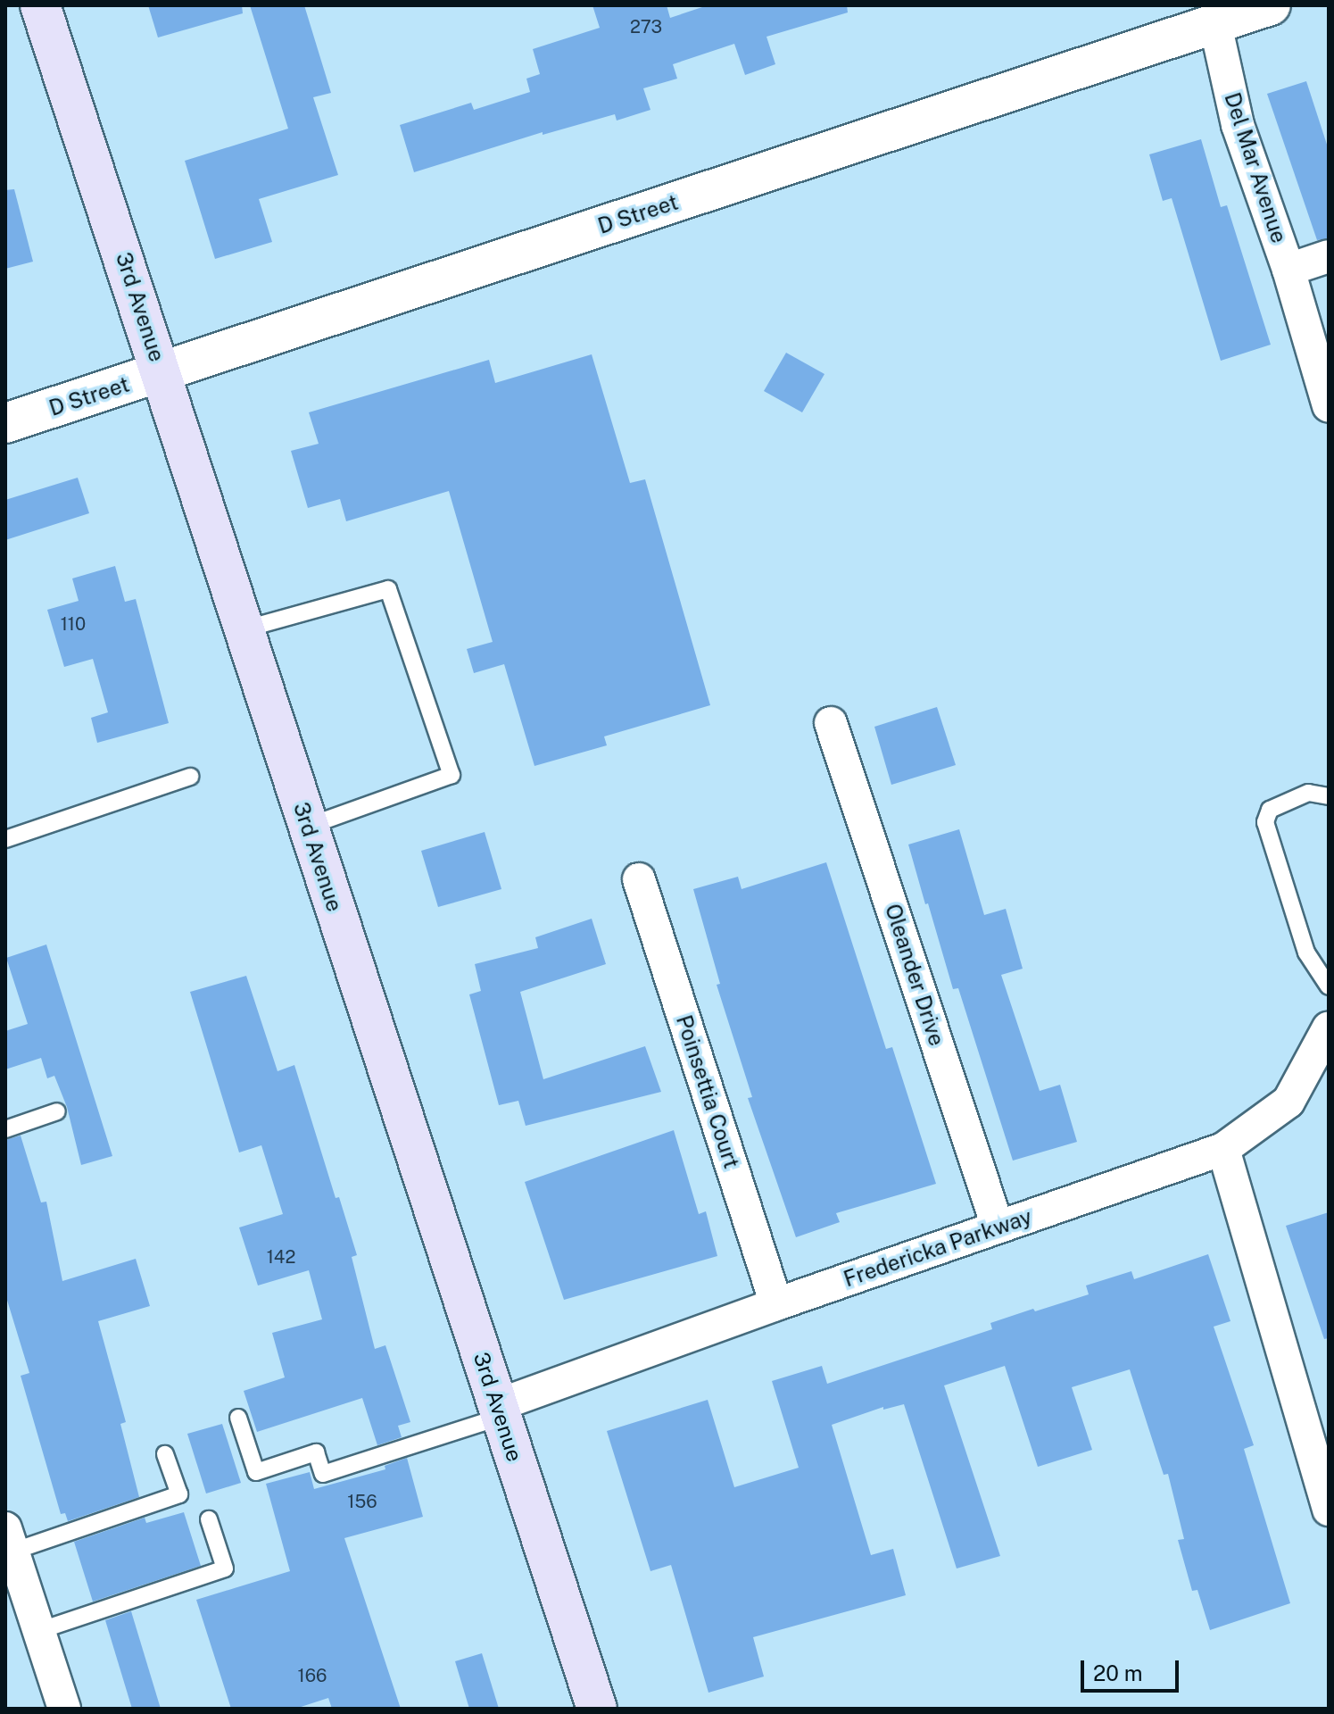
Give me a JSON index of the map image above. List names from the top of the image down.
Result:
{
  "streets": {
    "main road": ["3rd Avenue"],
    "street": [
      "Del Mar Avenue",
      "D Street",
      "Oleander Drive",
      "Poinsettia Court",
      "Fredericka Parkway"
    ]
  },
  "crossings": [
    ["Del Mar Avenue", "D Street"],
    ["D Street", "3rd Avenue"],
    ["3rd Avenue", "Fredericka Parkway"],
    ["Oleander Drive", "Fredericka Parkway"],
    ["Poinsettia Court", "Fredericka Parkway"]
  ],
  "house_numbers": [
    "273",
    "110",
    "142",
    "156",
    "166"
  ],
  "scale_bar": "20 m"
}
